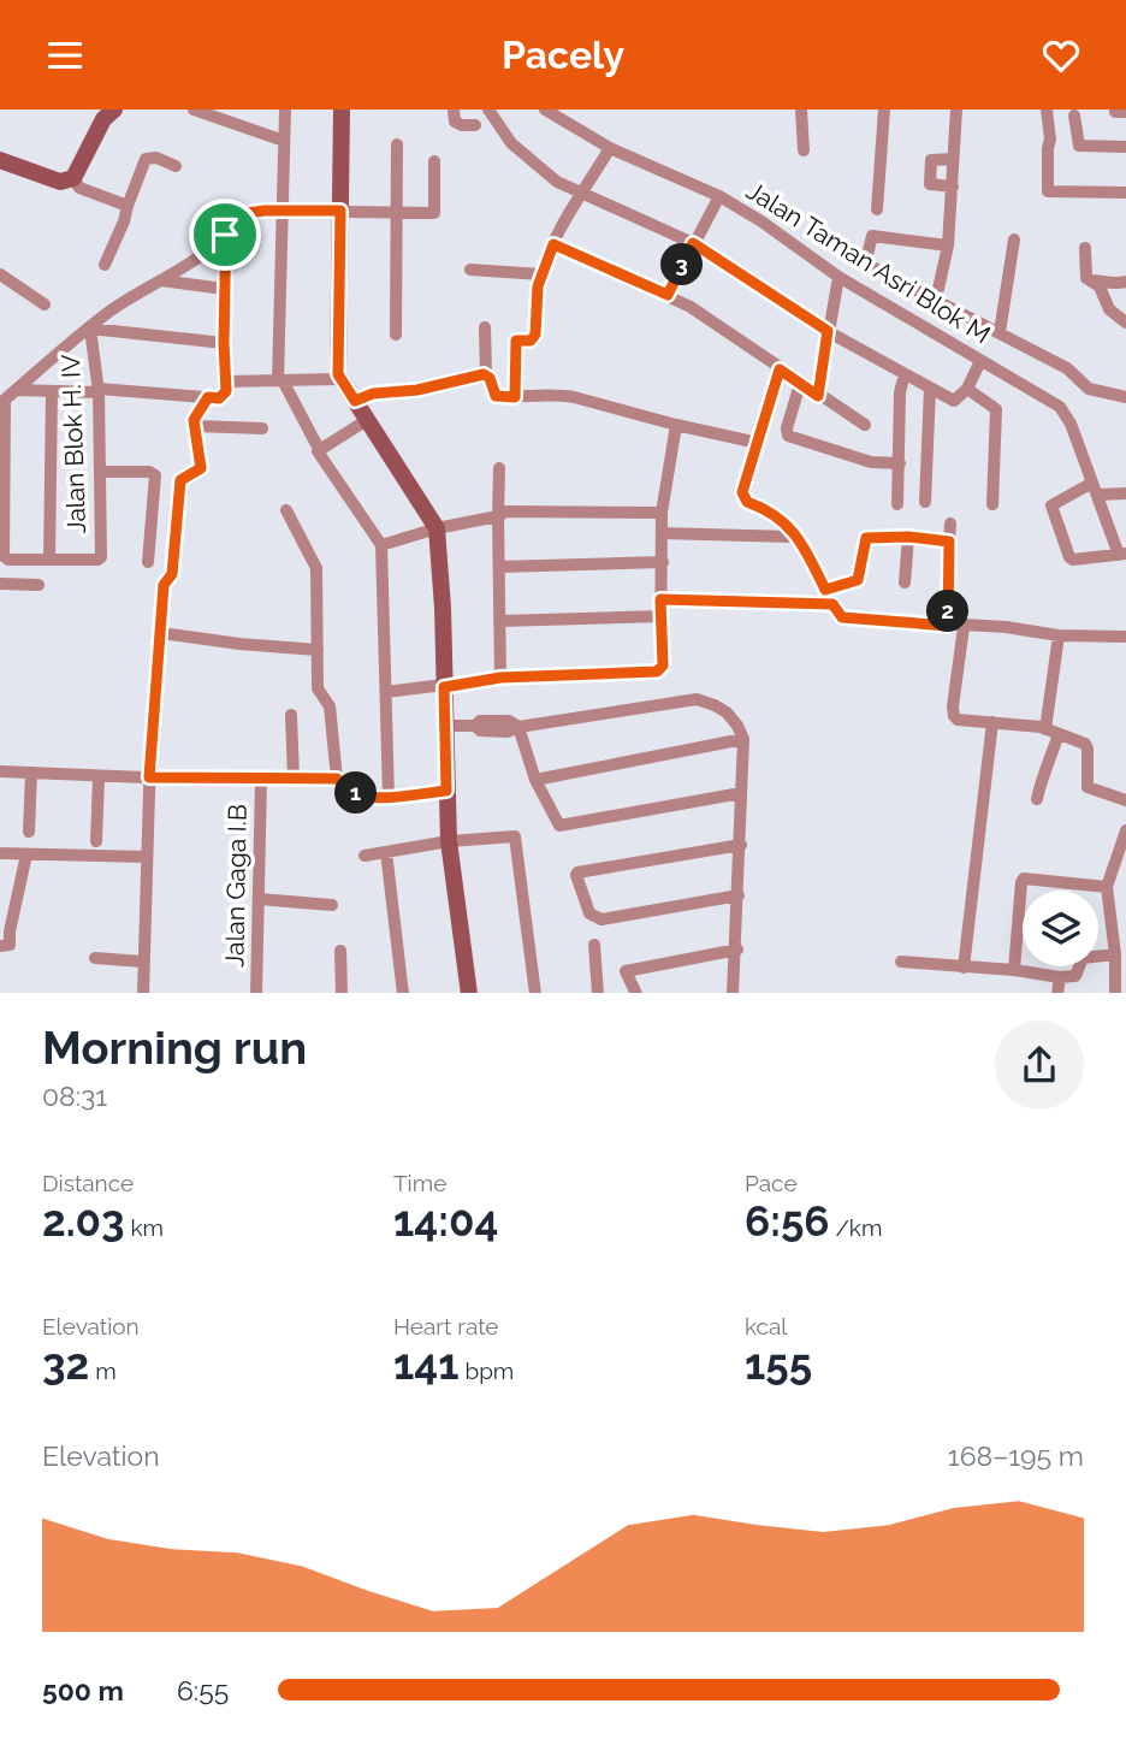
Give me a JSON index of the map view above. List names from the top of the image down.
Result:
{
  "streets": {
    "street": ["Jalan Taman Asri Blok M", "Jalan Blok H. IV", "Jalan Gaga I.B"]
  },
  "page": {
    "header": "Pacely",
    "pins": ["3", "2", "1"],
    "heading": ["Morning run", "08:31"],
    "stats": [
      ["Distance", "2.03 km"],
      ["Time", "14:04"],
      ["Pace", "6:56 /km"],
      ["Elevation", "32 m"],
      ["Heart rate", "141 bpm"],
      ["kcal", "155"]
    ],
    "chart": ["Elevation", "168–195 m"],
    "list": [
      {
        "name": "500 m",
        "note": "6:55"
      }
    ]
  }
}
